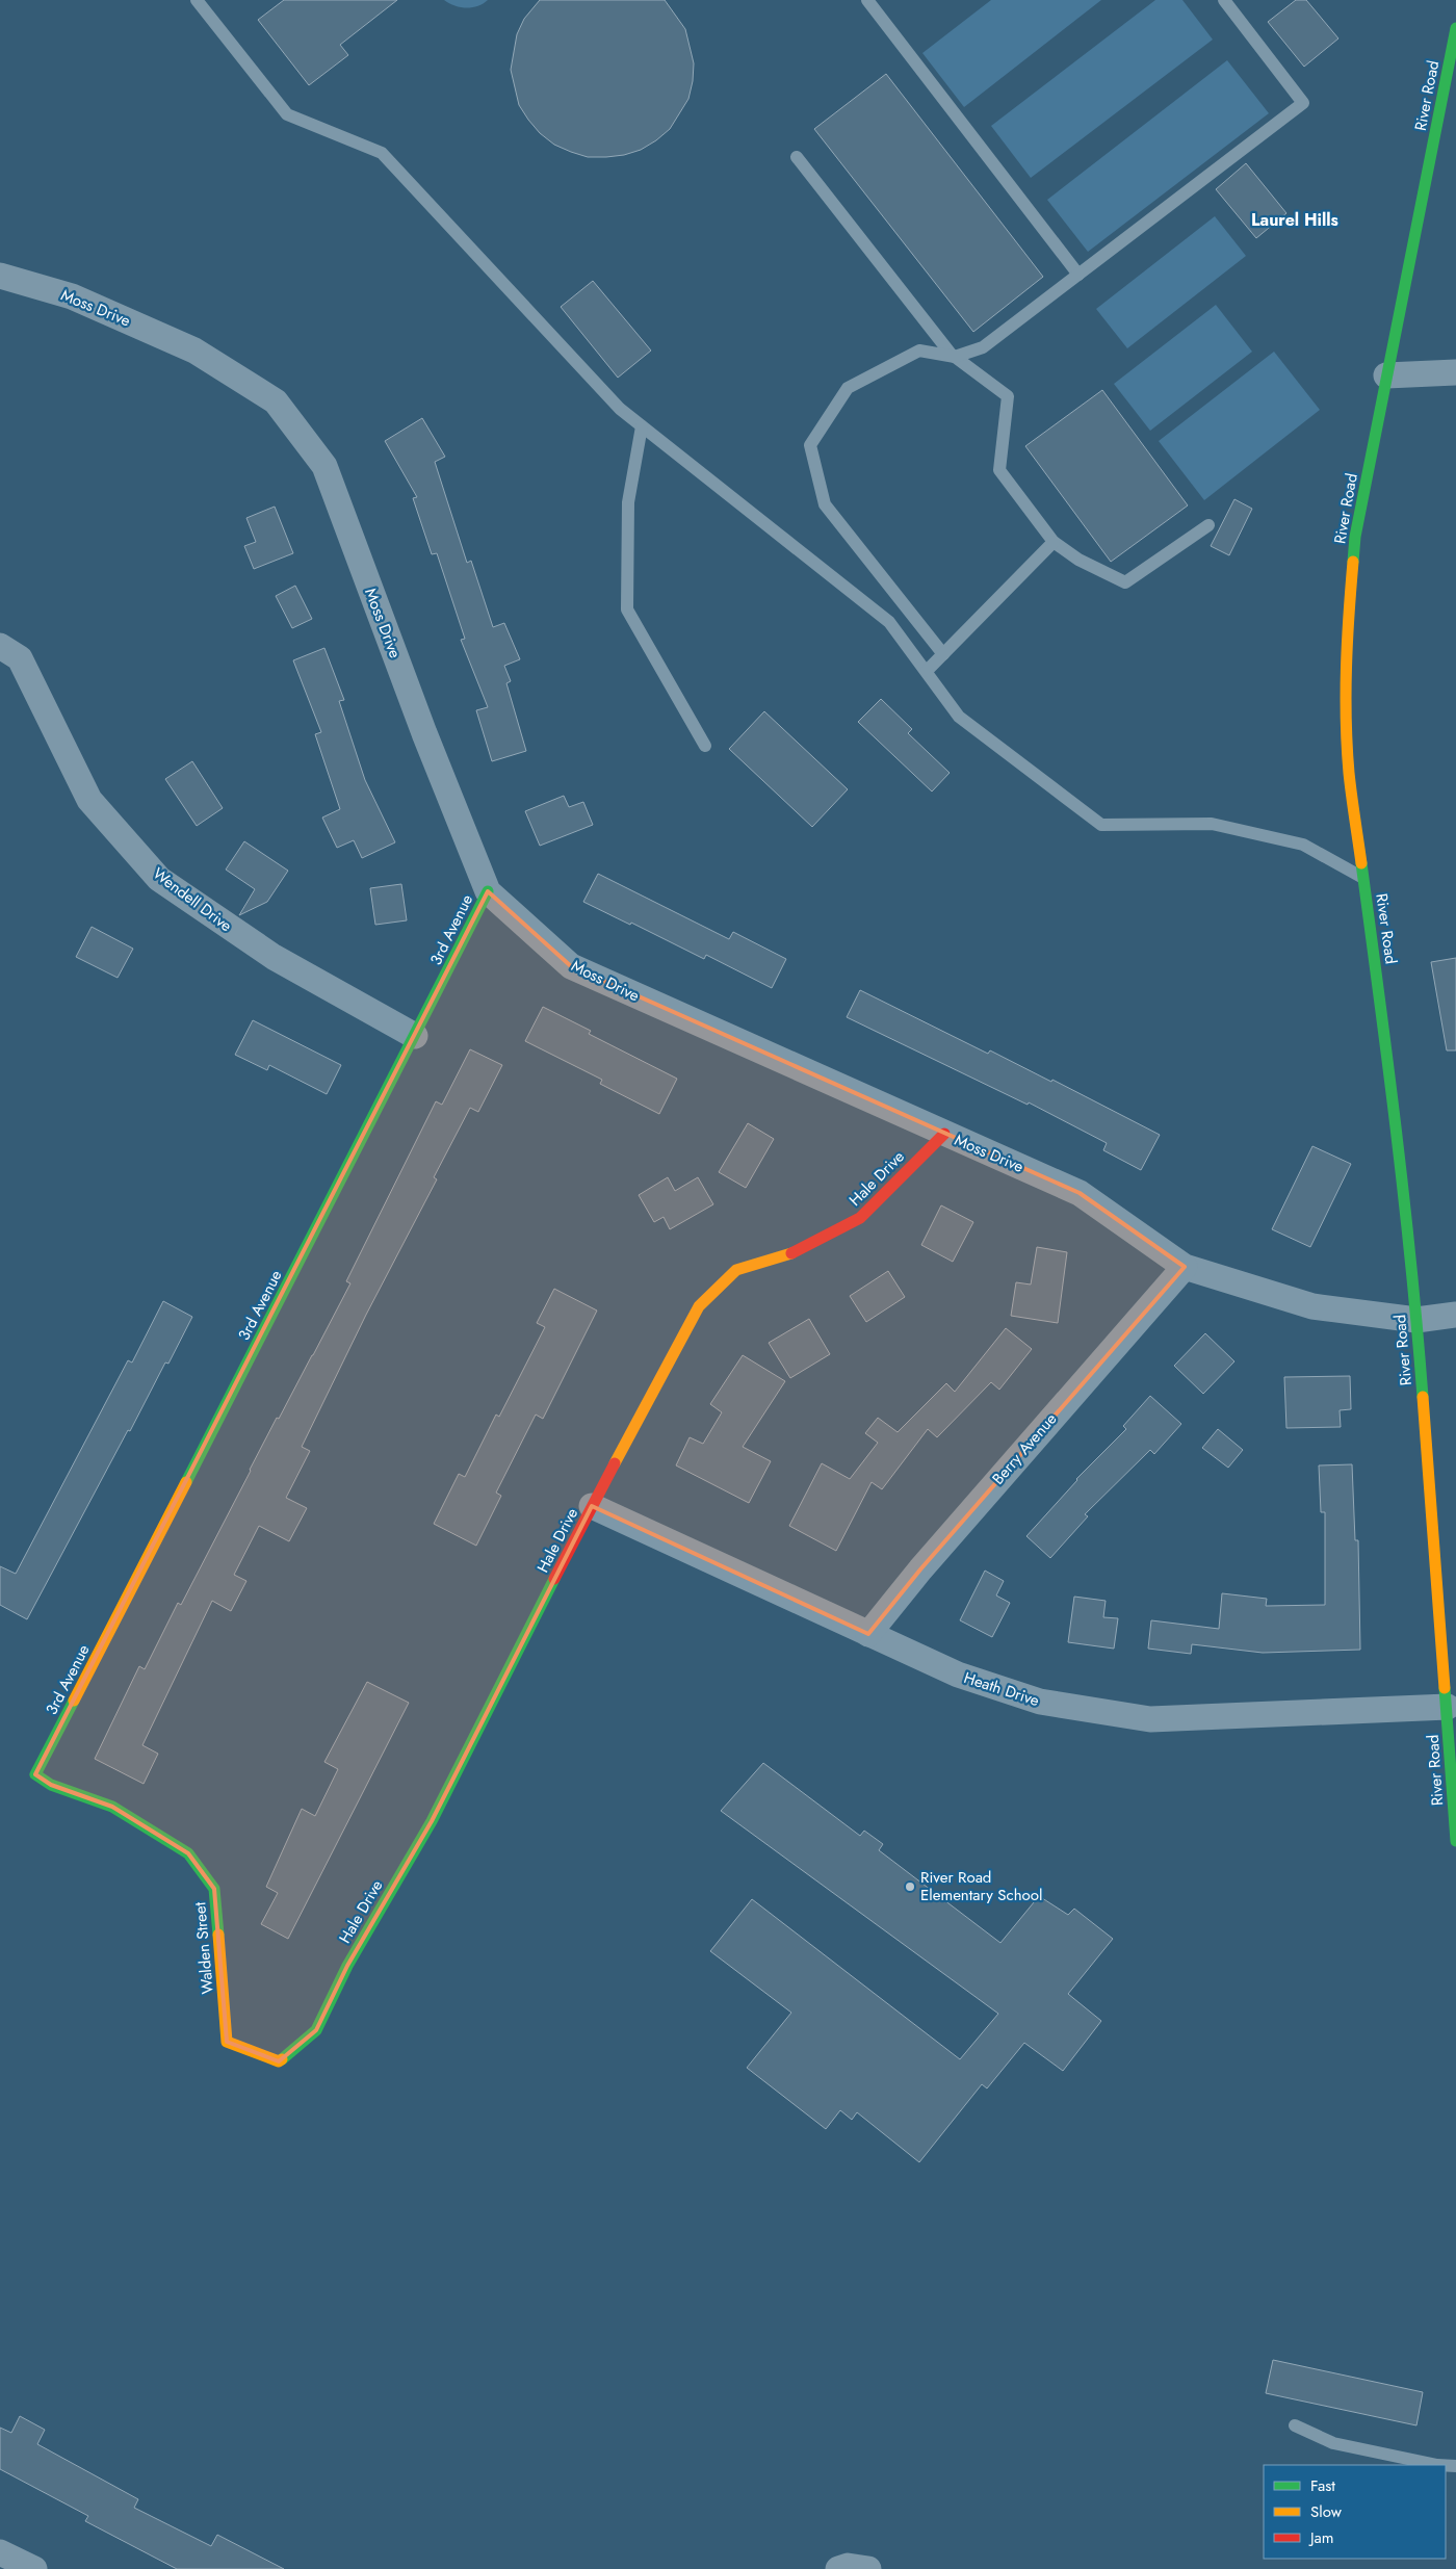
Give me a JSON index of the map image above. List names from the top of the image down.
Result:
{
  "streets": {
    "street": [
      "River Road",
      "Moss Drive",
      "Wendell Drive",
      "3rd Avenue",
      "Hale Drive",
      "Berry Avenue",
      "Heath Drive",
      "Walden Street"
    ]
  },
  "crossings": [
    ["River Road", "Moss Drive"],
    ["River Road", "Heath Drive"],
    ["Moss Drive", "3rd Avenue"],
    ["Moss Drive", "Hale Drive"],
    ["Moss Drive", "Berry Avenue"],
    ["Wendell Drive", "3rd Avenue"],
    ["3rd Avenue", "Walden Street"],
    ["Hale Drive", "Heath Drive"],
    ["Hale Drive", "Walden Street"],
    ["Berry Avenue", "Heath Drive"]
  ],
  "districts": ["Laurel Hills"],
  "places": ["River Road Elementary School"],
  "legend": ["Fast", "Slow", "Jam"]
}
